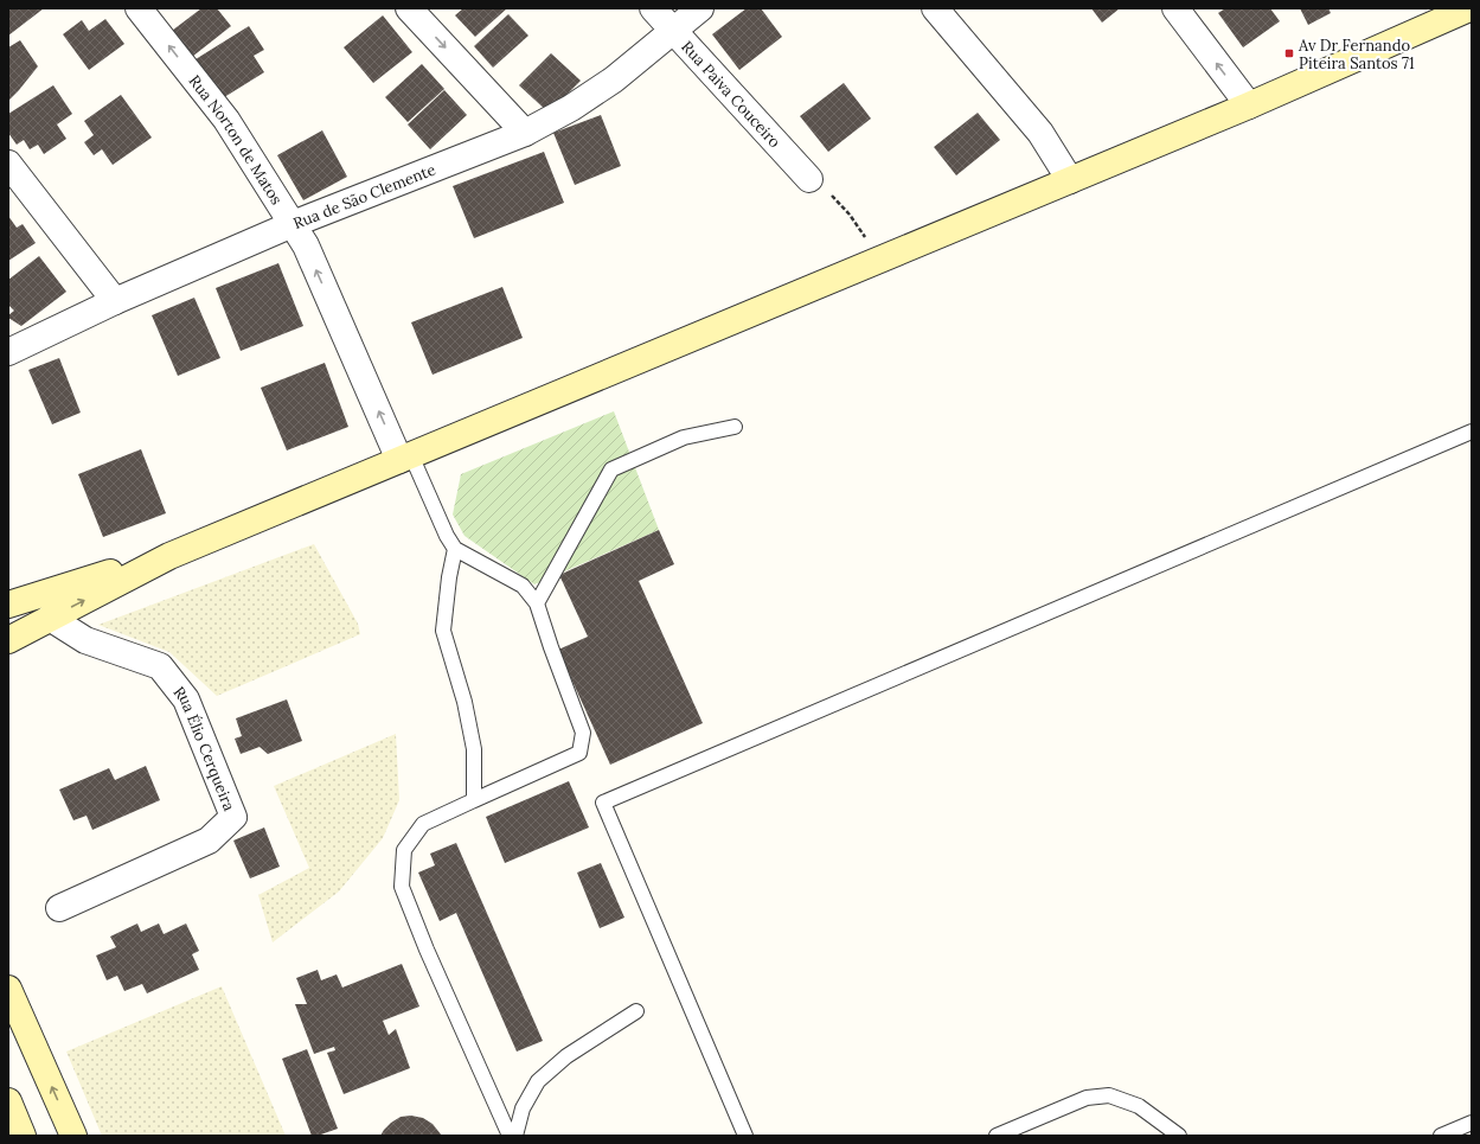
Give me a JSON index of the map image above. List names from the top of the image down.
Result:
{
  "streets": {
    "street": [
      "Rua Paiva Couceiro",
      "Rua Norton de Matos",
      "Rua de São Clemente",
      "Rua Élio Cerqueira"
    ]
  },
  "crossings": [
    ["Rua Paiva Couceiro", "Rua de São Clemente"],
    ["Rua Norton de Matos", "Rua de São Clemente"]
  ],
  "places": {
    "transit": ["Av Dr Fernando Piteira Santos 71"]
  }
}
